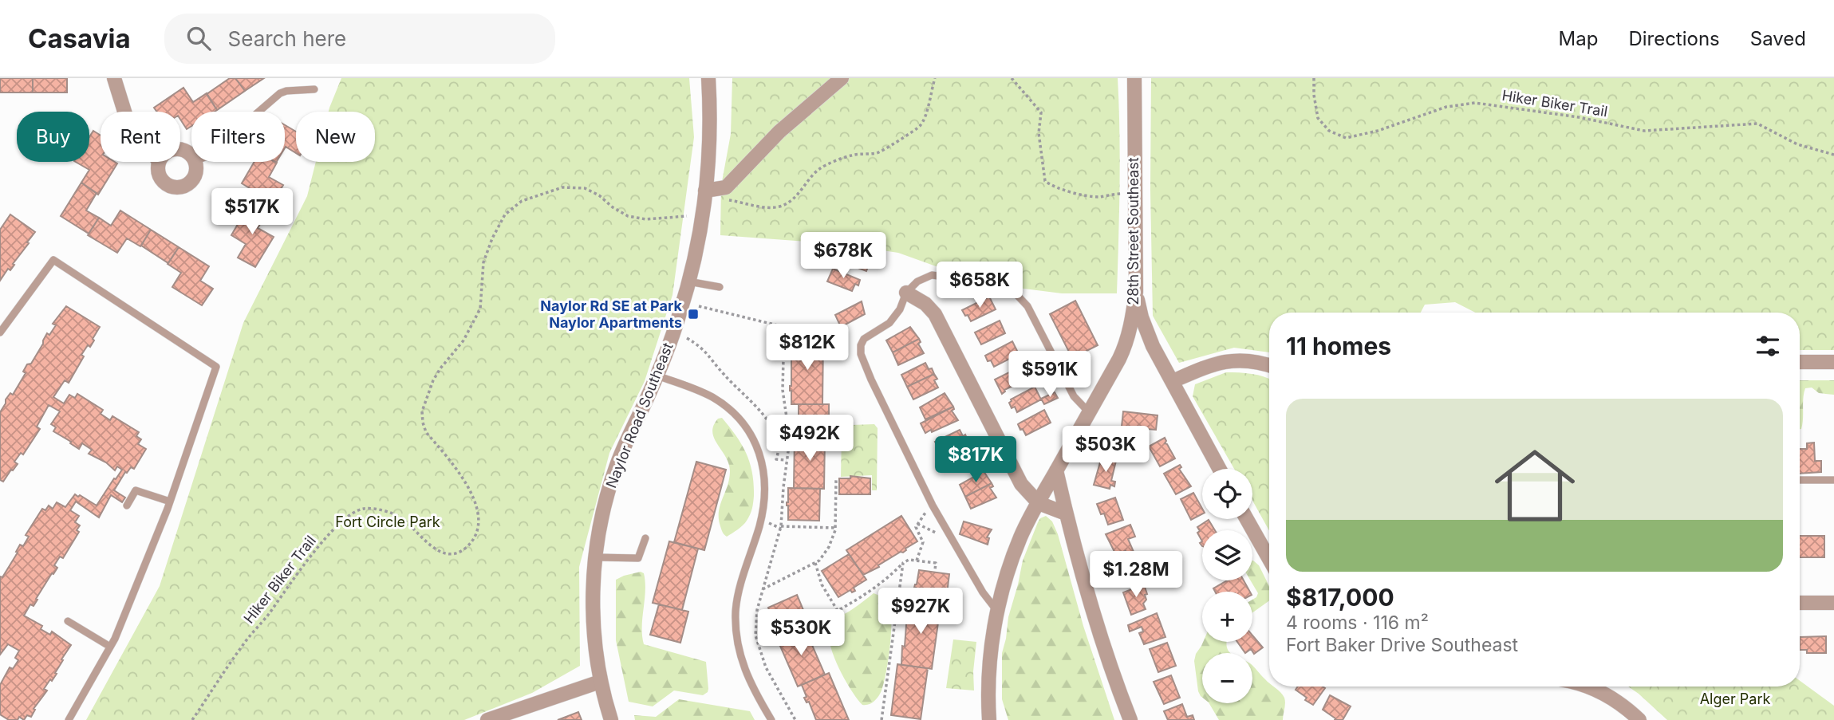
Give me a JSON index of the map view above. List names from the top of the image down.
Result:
{
  "streets": {
    "street": ["28th Street Southeast", "Naylor Road Southeast"],
    "path": ["Hiker Biker Trail"]
  },
  "parks": ["Fort Circle Park", "Alger Park"],
  "places": {
    "transit": ["Naylor Rd SE at Park Naylor Apartments"]
  },
  "page": {
    "header": "Casavia",
    "search": "Search here",
    "nav": ["Map", "Directions", "Saved"],
    "chip": [
      "Buy",
      "Rent",
      "Filters",
      "New"
    ],
    "price": [
      "$517K",
      "$678K",
      "$658K",
      "$812K",
      "$591K",
      "$492K",
      "$503K",
      "$817K",
      "$1.28M",
      "$927K",
      "$530K"
    ],
    "heading": "11 homes",
    "list": [
      {
        "name": "$817,000",
        "note": "4 rooms · 116 m² · Fort Baker Drive Southeast"
      }
    ],
    "map_buttons": ["+", "−"]
  }
}
